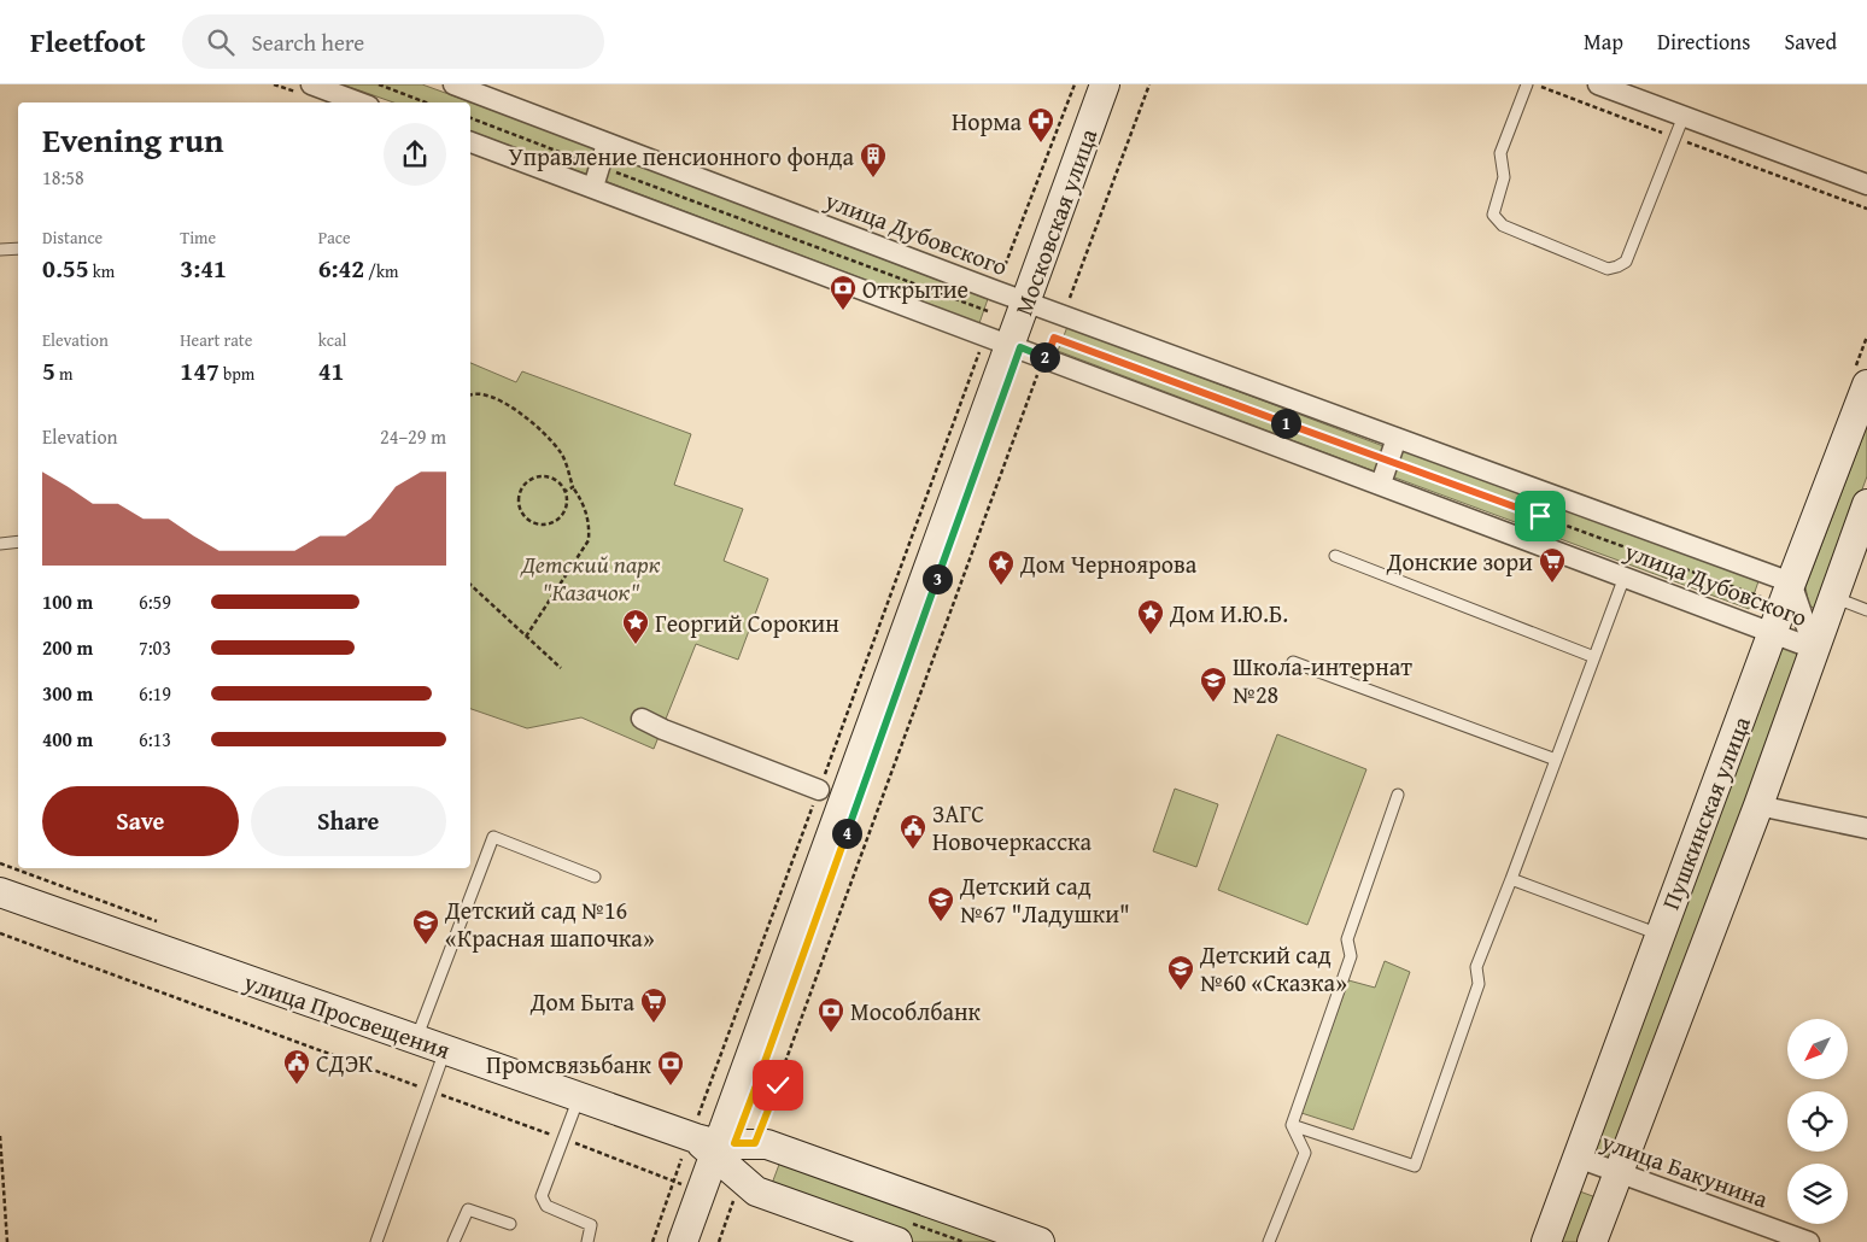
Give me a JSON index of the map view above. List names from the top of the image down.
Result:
{
  "streets": {
    "main road": ["Московская улица", "Пушкинская улица", "улица Просвещения"],
    "street": ["улица Дубовского", "улица Бакунина"]
  },
  "crossings": [
    ["Московская улица", "улица Дубовского"],
    ["Московская улица", "улица Просвещения"],
    ["улица Дубовского", "Пушкинская улица"],
    ["Пушкинская улица", "улица Бакунина"]
  ],
  "parks": ["Детский парк \"Казачок\""],
  "places": {
    "pharmacy": ["Норма"],
    "building": ["Управление пенсионного фонда"],
    "bank": ["Открытие", "Мособлбанк", "Промсвязьбанк"],
    "supermarket": ["Донские зори", "Дом Быта"],
    "place": ["Дом Черноярова", "Дом И.Ю.Б.", "Георгий Сорокин"],
    "school or university": [
      "Школа-интернат №28",
      "Детский сад №67 \"Ладушки\"",
      "Детский сад №16 «Красная шапочка»",
      "Детский сад №60 «Сказка»"
    ],
    "public building": ["ЗАГС Новочеркасска", "СДЭК"]
  },
  "north": "bottom left",
  "page": {
    "header": "Fleetfoot",
    "search": "Search here",
    "nav": ["Map", "Directions", "Saved"],
    "heading": ["Evening run", "18:58"],
    "stats": [
      ["Distance", "0.55 km"],
      ["Time", "3:41"],
      ["Pace", "6:42 /km"],
      ["Elevation", "5 m"],
      ["Heart rate", "147 bpm"],
      ["kcal", "41"]
    ],
    "pins": [
      "2",
      "1",
      "3",
      "4"
    ],
    "chart": ["Elevation", "24–29 m"],
    "list": [
      {
        "name": "100 m",
        "note": "6:59"
      },
      {
        "name": "200 m",
        "note": "7:03"
      },
      {
        "name": "300 m",
        "note": "6:19"
      },
      {
        "name": "400 m",
        "note": "6:13"
      }
    ],
    "buttons": ["Save", "Share"]
  }
}
